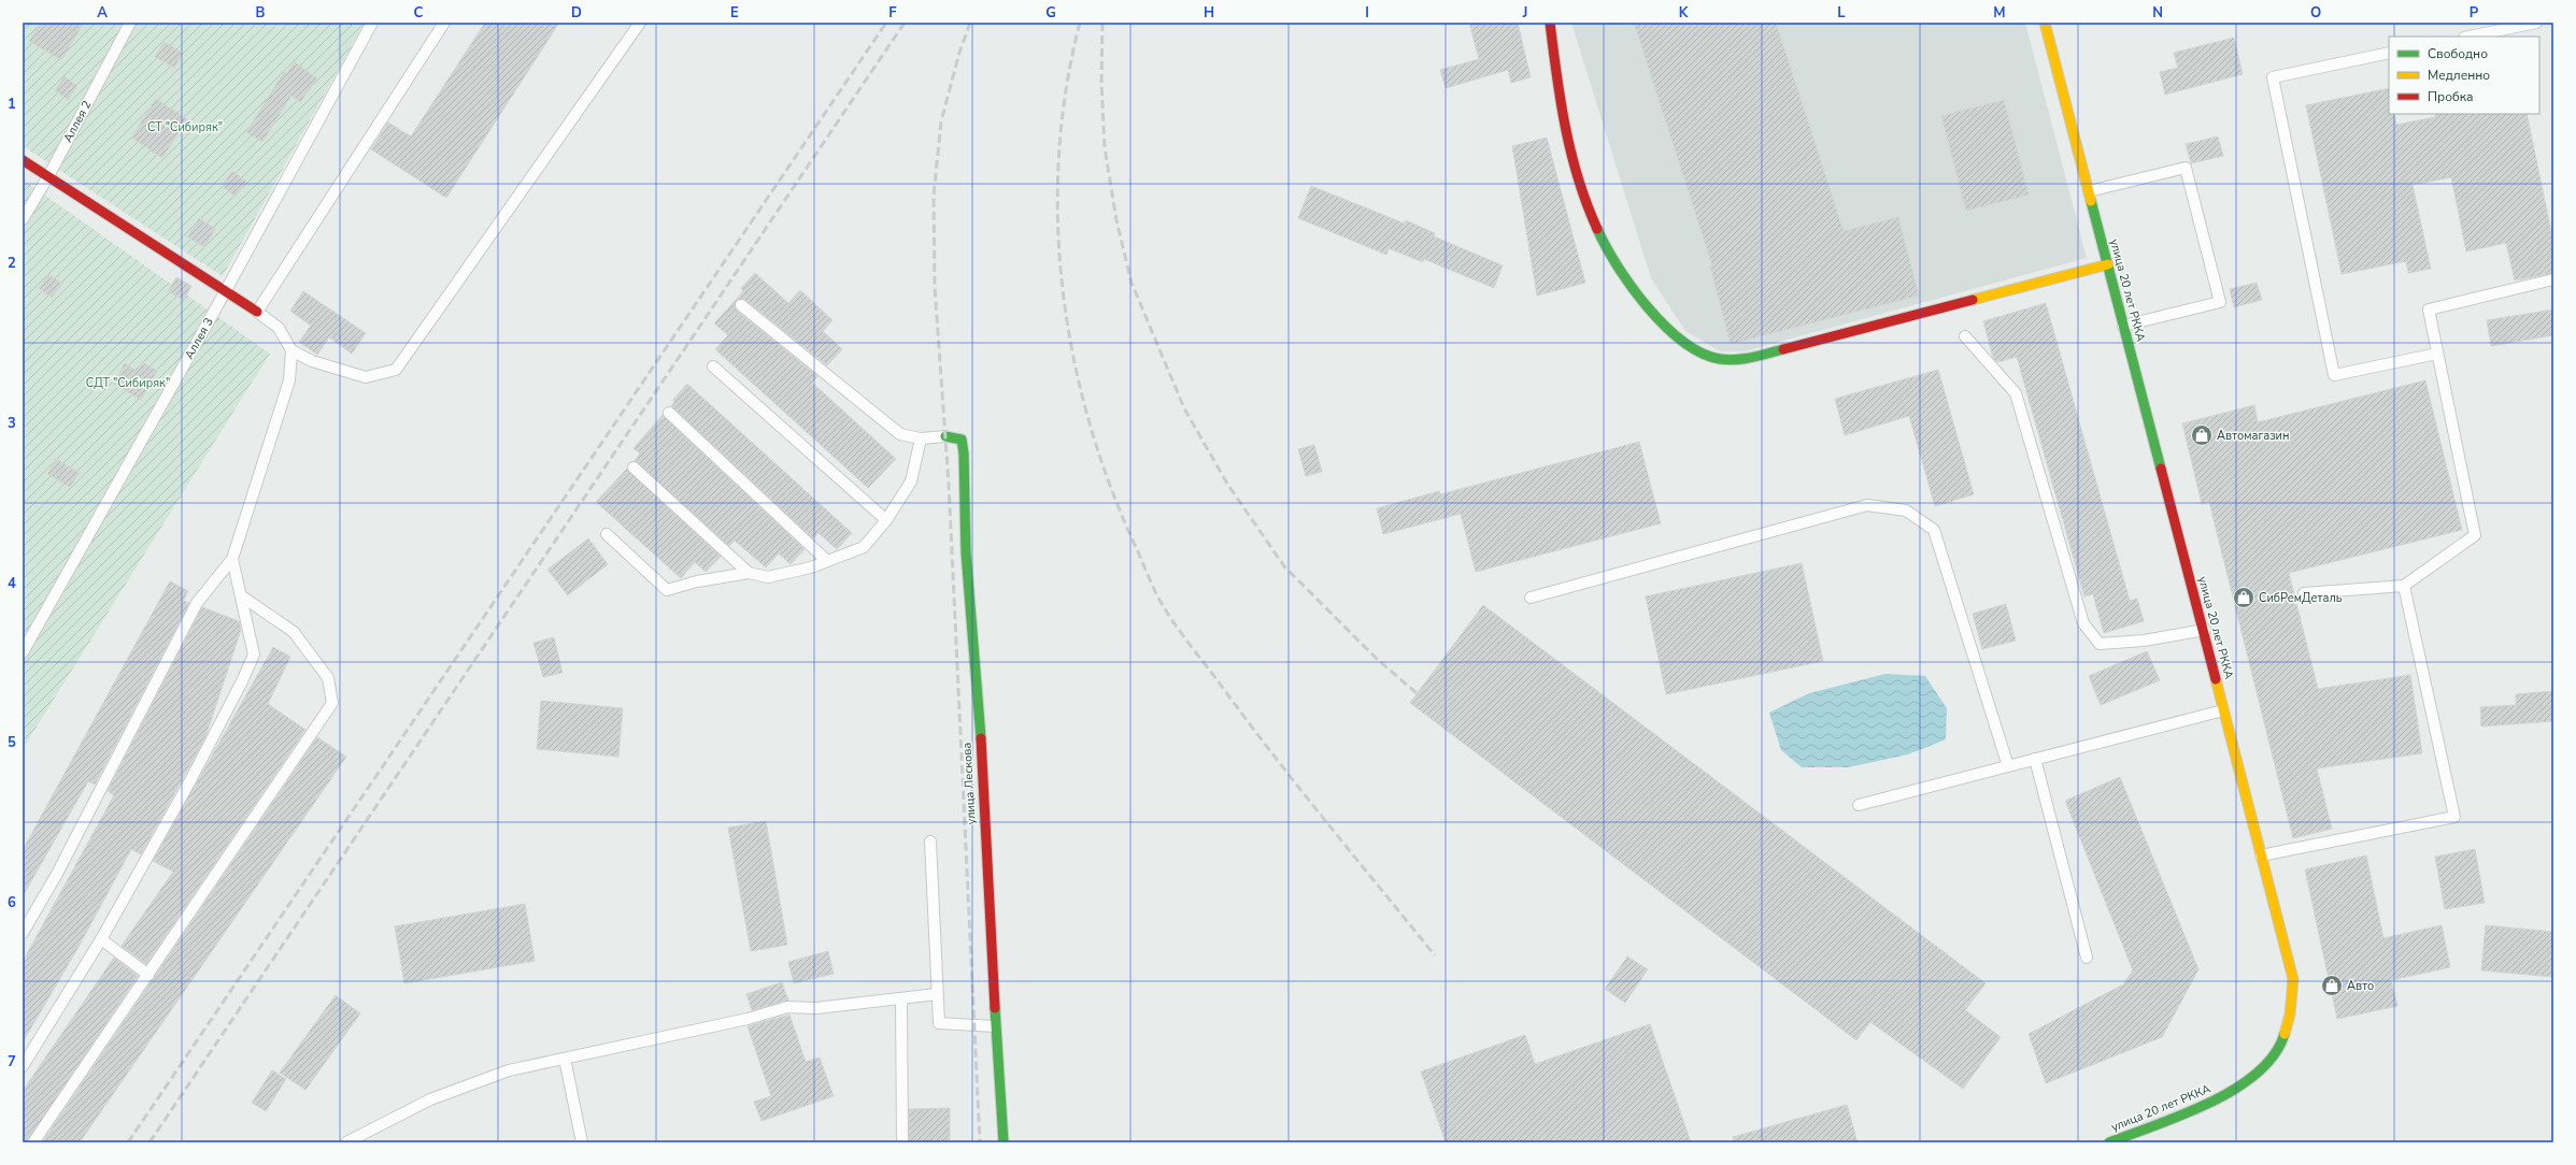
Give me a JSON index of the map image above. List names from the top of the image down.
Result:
{
  "streets": {
    "street": ["улица 20 лет РККА", "улица Лескова"],
    "lane": ["Аллея 2", "Аллея 3"]
  },
  "parks": ["СТ \"Сибиряк\"", "СДТ \"Сибиряк\""],
  "places": {
    "shop": ["Автомагазин", "СибРемДеталь", "Авто"]
  },
  "legend": ["Свободно", "Медленно", "Пробка"],
  "grid": {
    "columns": [
      "A",
      "B",
      "C",
      "D",
      "E",
      "F",
      "G",
      "H",
      "I",
      "J",
      "K",
      "L",
      "M",
      "N",
      "O",
      "P"
    ],
    "rows": [
      "1",
      "2",
      "3",
      "4",
      "5",
      "6",
      "7"
    ]
  }
}
